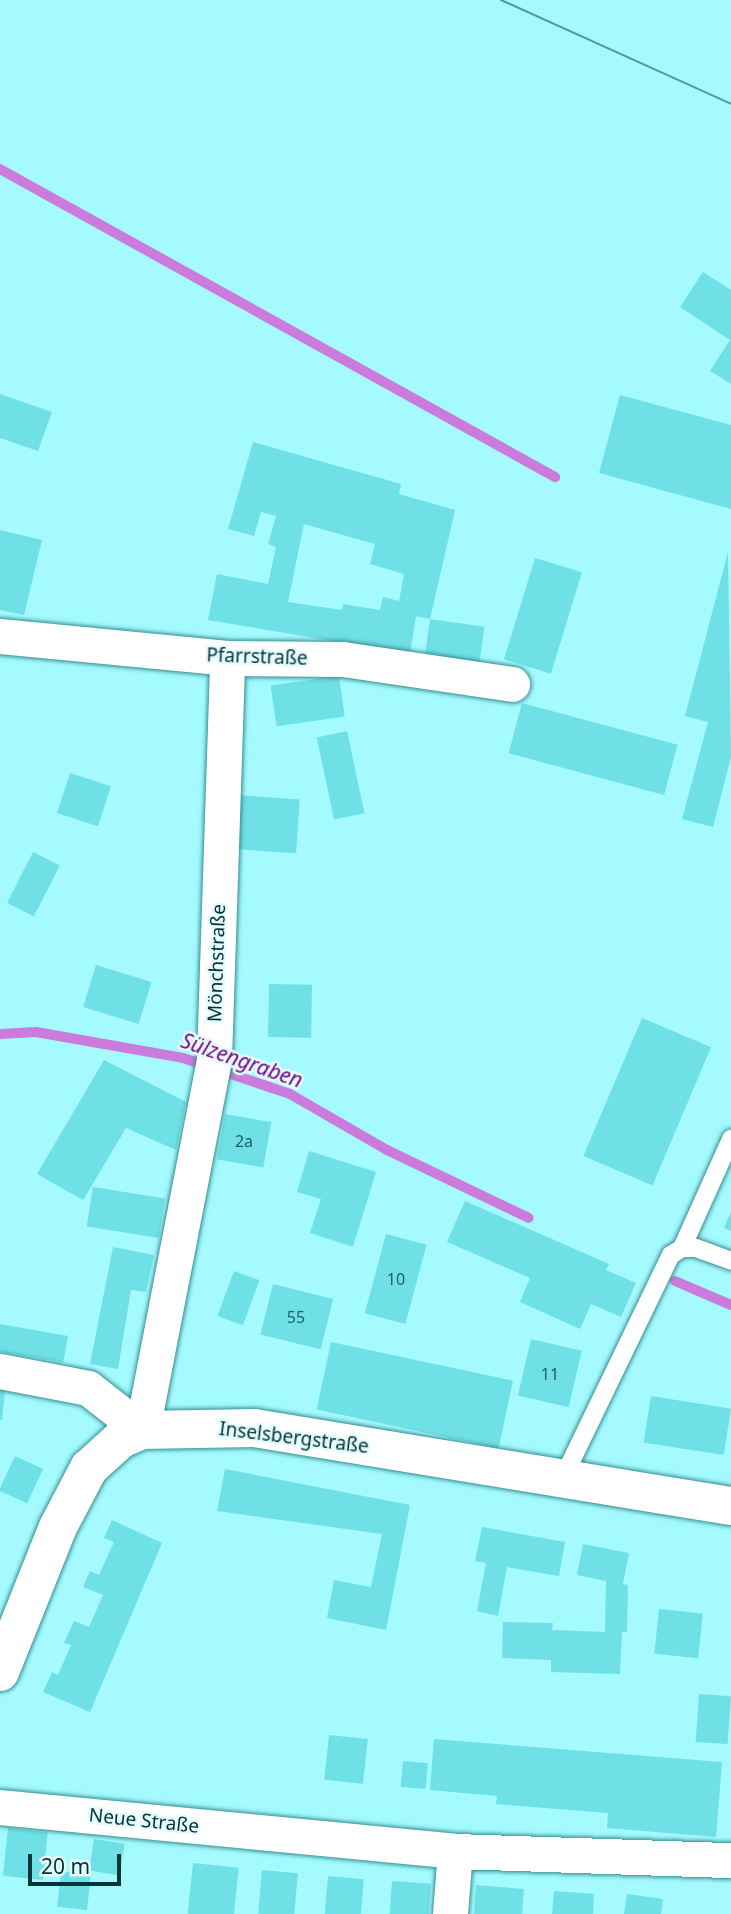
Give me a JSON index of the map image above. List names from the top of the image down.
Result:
{
  "streets": {
    "street": [
      "Pfarrstraße",
      "Mönchstraße",
      "Inselsbergstraße",
      "Neue Straße"
    ]
  },
  "crossings": [
    ["Pfarrstraße", "Mönchstraße"],
    ["Mönchstraße", "Inselsbergstraße"]
  ],
  "water": ["Sülzengraben"],
  "house_numbers": [
    "2a",
    "10",
    "55",
    "11"
  ],
  "scale_bar": "20 m"
}
